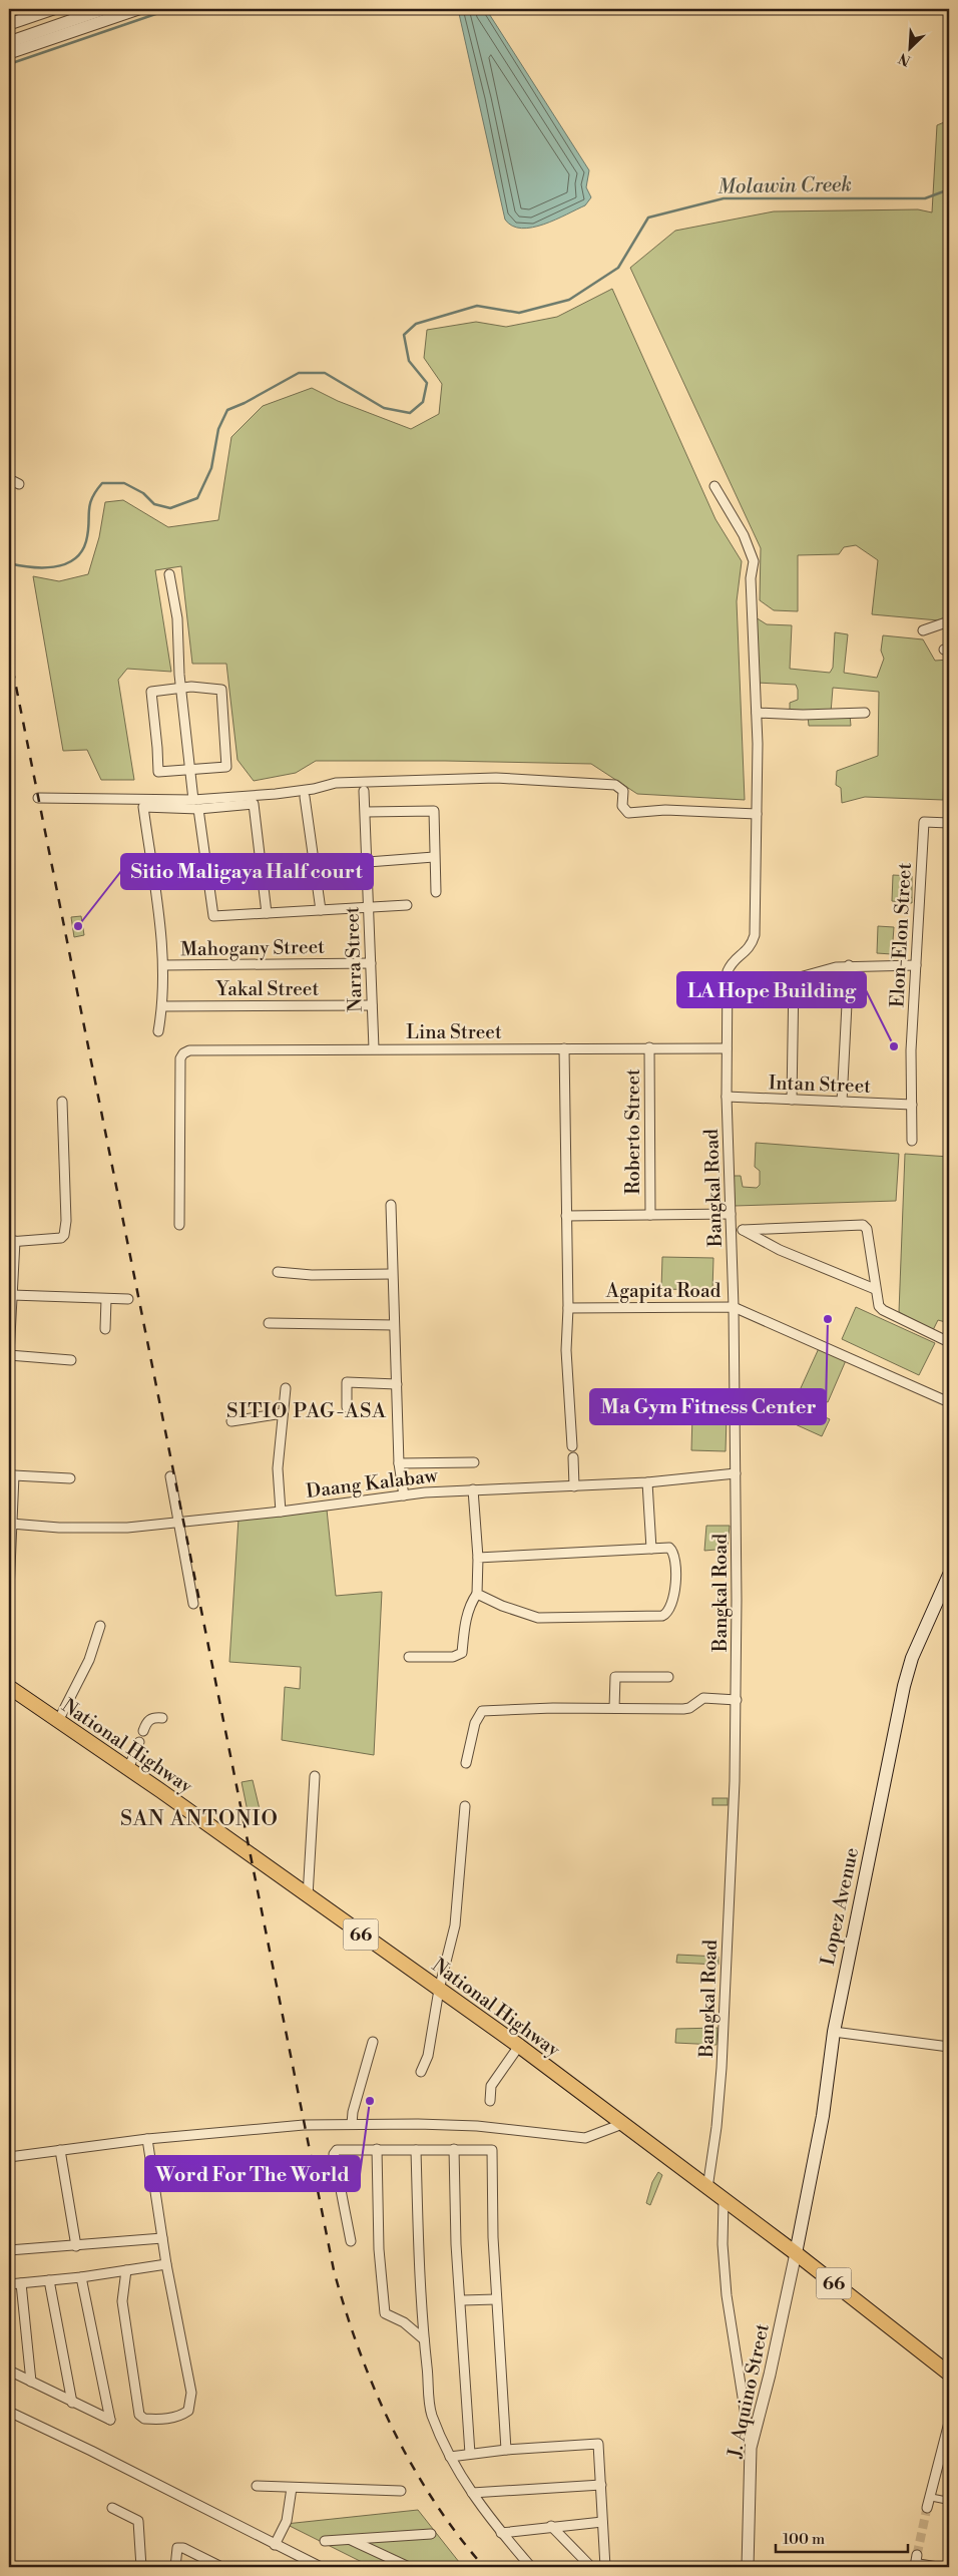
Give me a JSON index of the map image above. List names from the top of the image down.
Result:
{
  "streets": {
    "main road": ["National Highway", "Lopez Avenue", "66"],
    "street": [
      "Elon-Elon Street",
      "Mahogany Street",
      "Narra Street",
      "Yakal Street",
      "Lina Street",
      "Intan Street",
      "Roberto Street",
      "Bangkal Road",
      "Agapita Road",
      "Daang Kalabaw",
      "J. Aquino Street"
    ]
  },
  "crossings": [
    ["Elon-Elon Street", "Intan Street"],
    ["Mahogany Street", "Narra Street"],
    ["Narra Street", "Yakal Street"],
    ["Narra Street", "Lina Street"],
    ["Lina Street", "Roberto Street"],
    ["Lina Street", "Bangkal Road"],
    ["Intan Street", "Bangkal Road"],
    ["Bangkal Road", "Agapita Road"],
    ["Bangkal Road", "Daang Kalabaw"],
    ["Bangkal Road", "National Highway"],
    ["National Highway", "Lopez Avenue"],
    ["National Highway", "J. Aquino Street"],
    ["Lopez Avenue", "J. Aquino Street"]
  ],
  "districts": ["SITIO PAG-ASA", "SAN ANTONIO"],
  "water": ["Molawin Creek"],
  "places": [
    "Sitio Maligaya Half court",
    "LA Hope Building",
    "Ma Gym Fitness Center",
    "Word For The World"
  ],
  "scale_bar": "100 m",
  "north": "bottom left"
}
